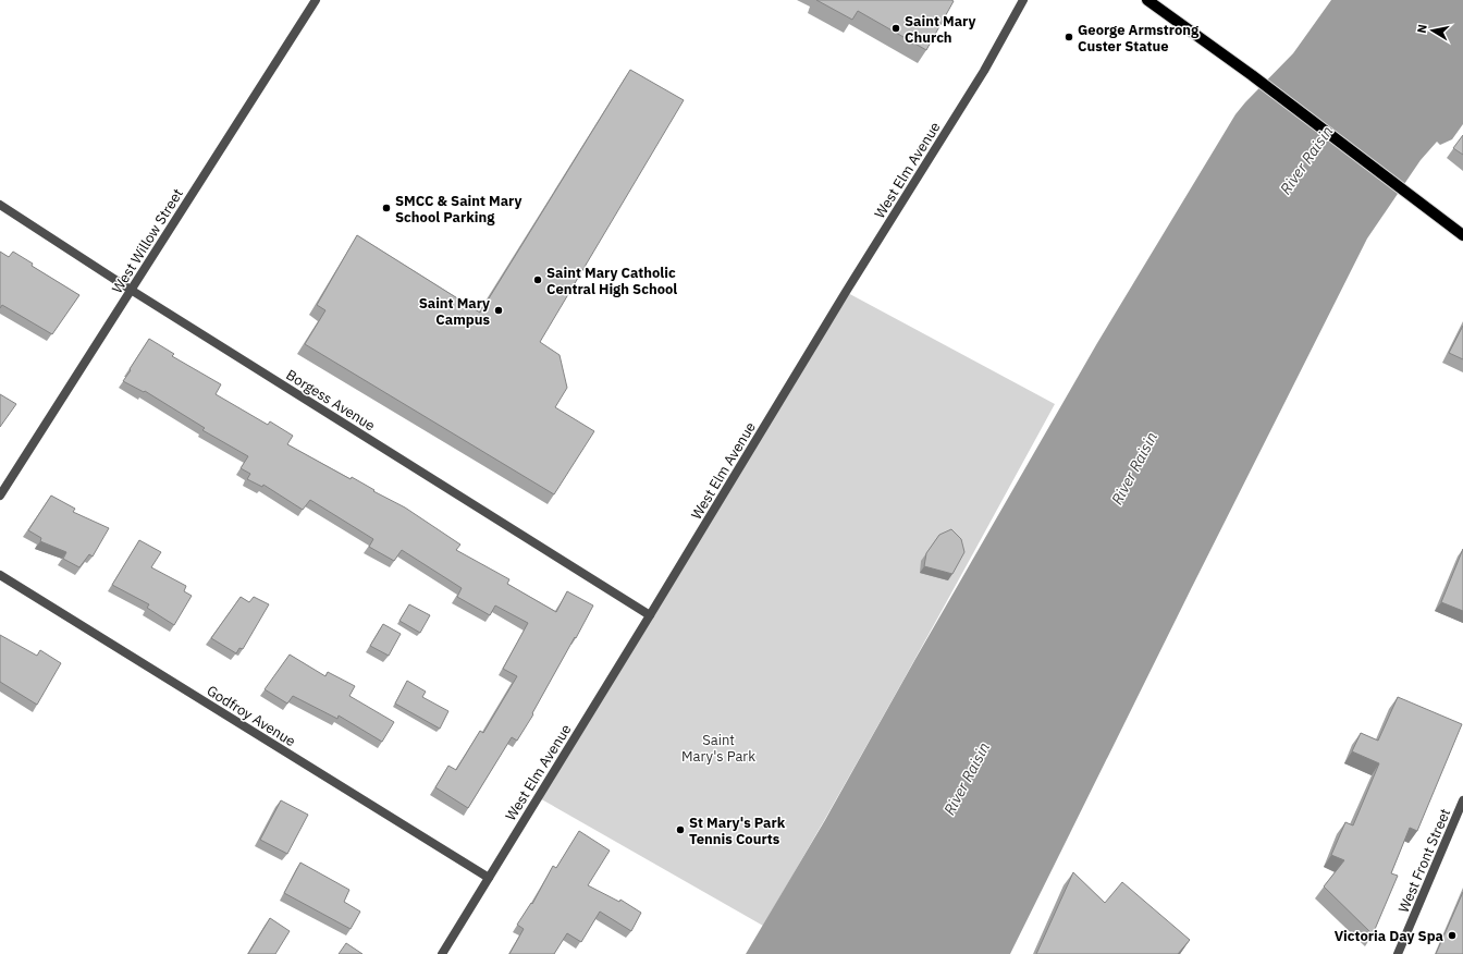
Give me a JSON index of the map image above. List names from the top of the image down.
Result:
{
  "streets": {
    "street": [
      "West Elm Avenue",
      "West Willow Street",
      "Borgess Avenue",
      "Godfroy Avenue",
      "West Front Street"
    ]
  },
  "crossings": [
    ["West Elm Avenue", "Borgess Avenue"],
    ["West Elm Avenue", "Godfroy Avenue"],
    ["West Willow Street", "Borgess Avenue"]
  ],
  "water": ["River Raisin"],
  "parks": ["Saint Mary's Park"],
  "places": [
    "Saint Mary Church",
    "George Armstrong Custer Statue",
    "SMCC & Saint Mary School Parking",
    "Saint Mary Catholic Central High School",
    "Saint Mary Campus",
    "St Mary's Park Tennis Courts",
    "Victoria Day Spa"
  ],
  "north": "left"
}
